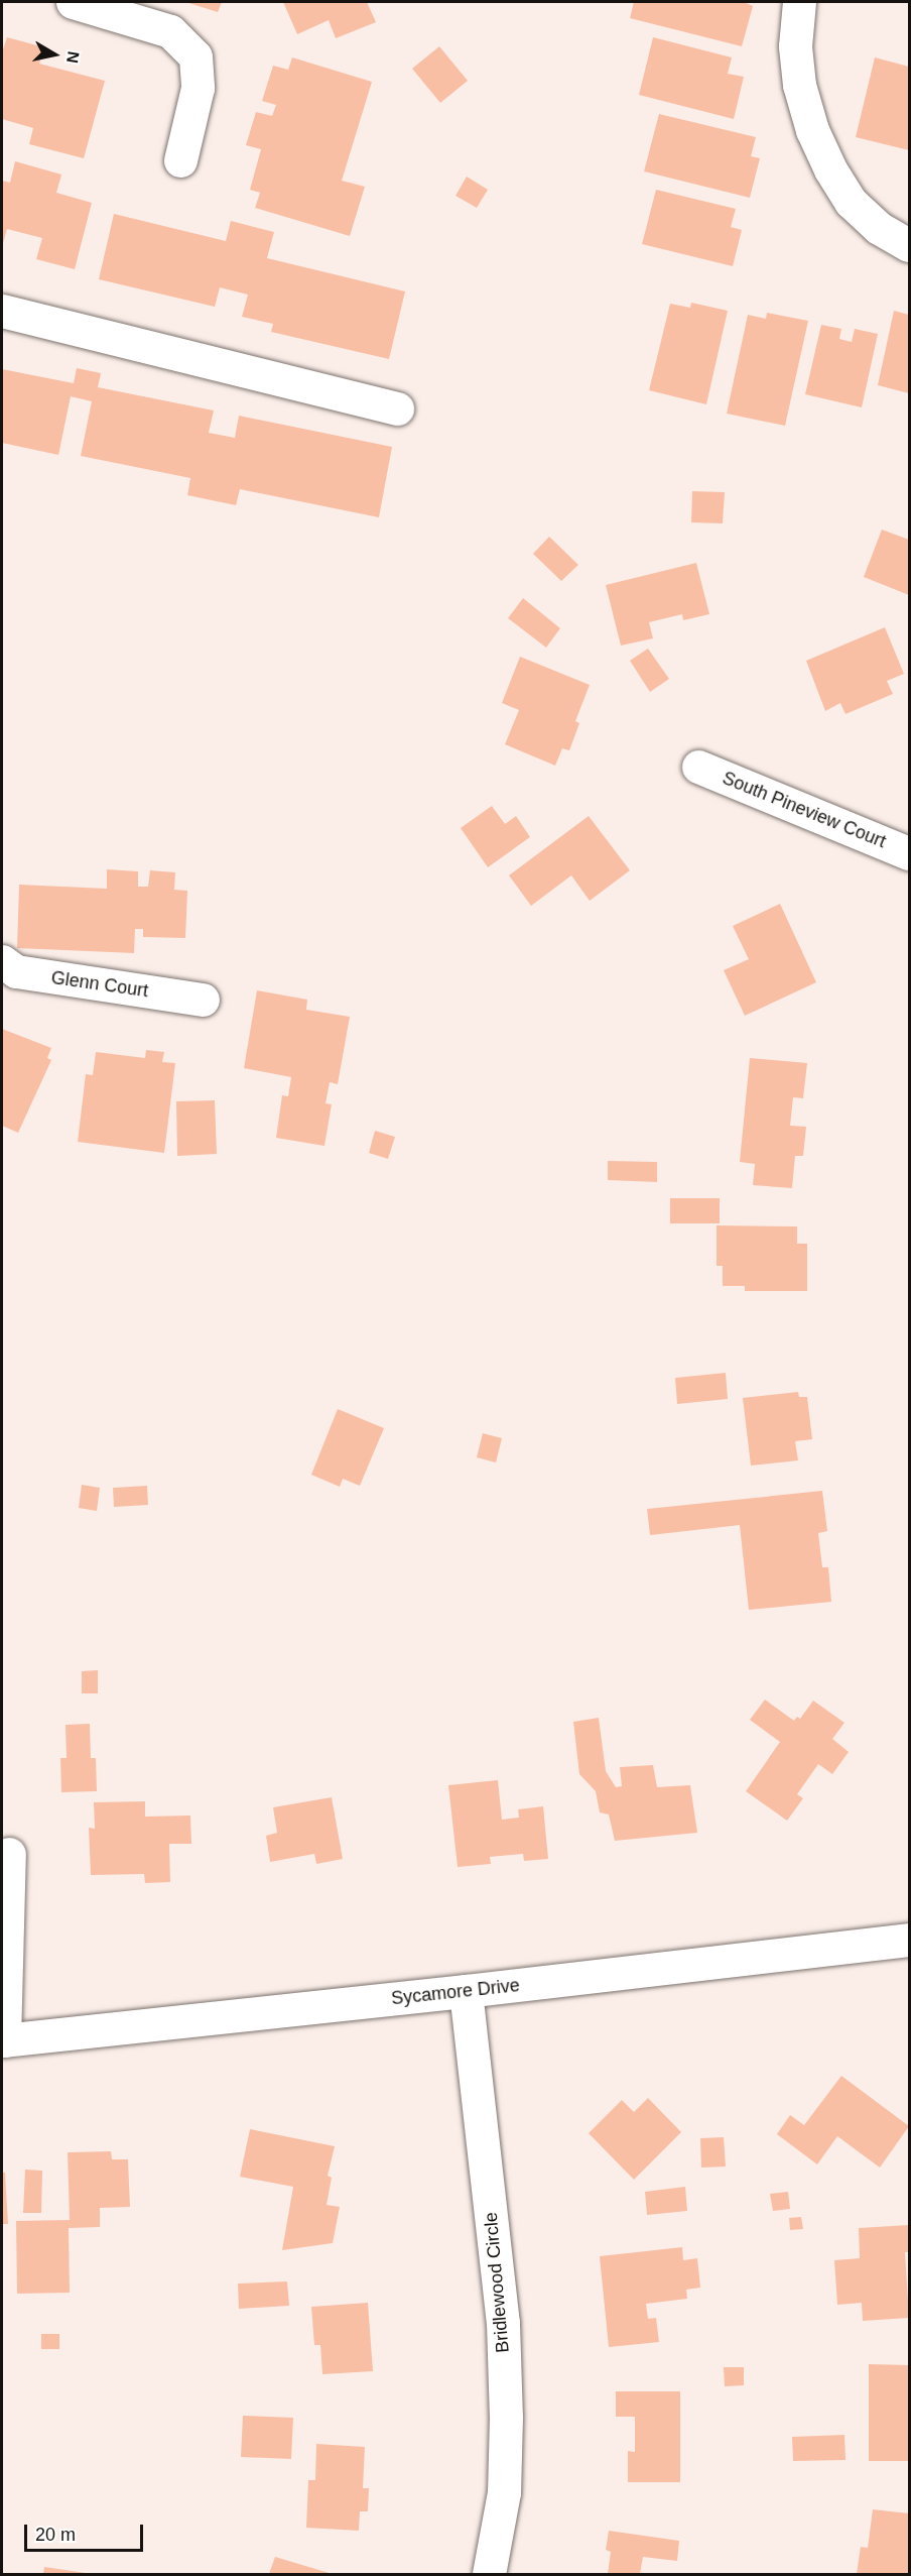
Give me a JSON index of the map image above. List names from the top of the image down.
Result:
{
  "streets": {
    "street": [
      "South Pineview Court",
      "Glenn Court",
      "Sycamore Drive",
      "Bridlewood Circle"
    ]
  },
  "crossings": [
    ["Sycamore Drive", "Bridlewood Circle"]
  ],
  "scale_bar": "20 m",
  "north": "right"
}
